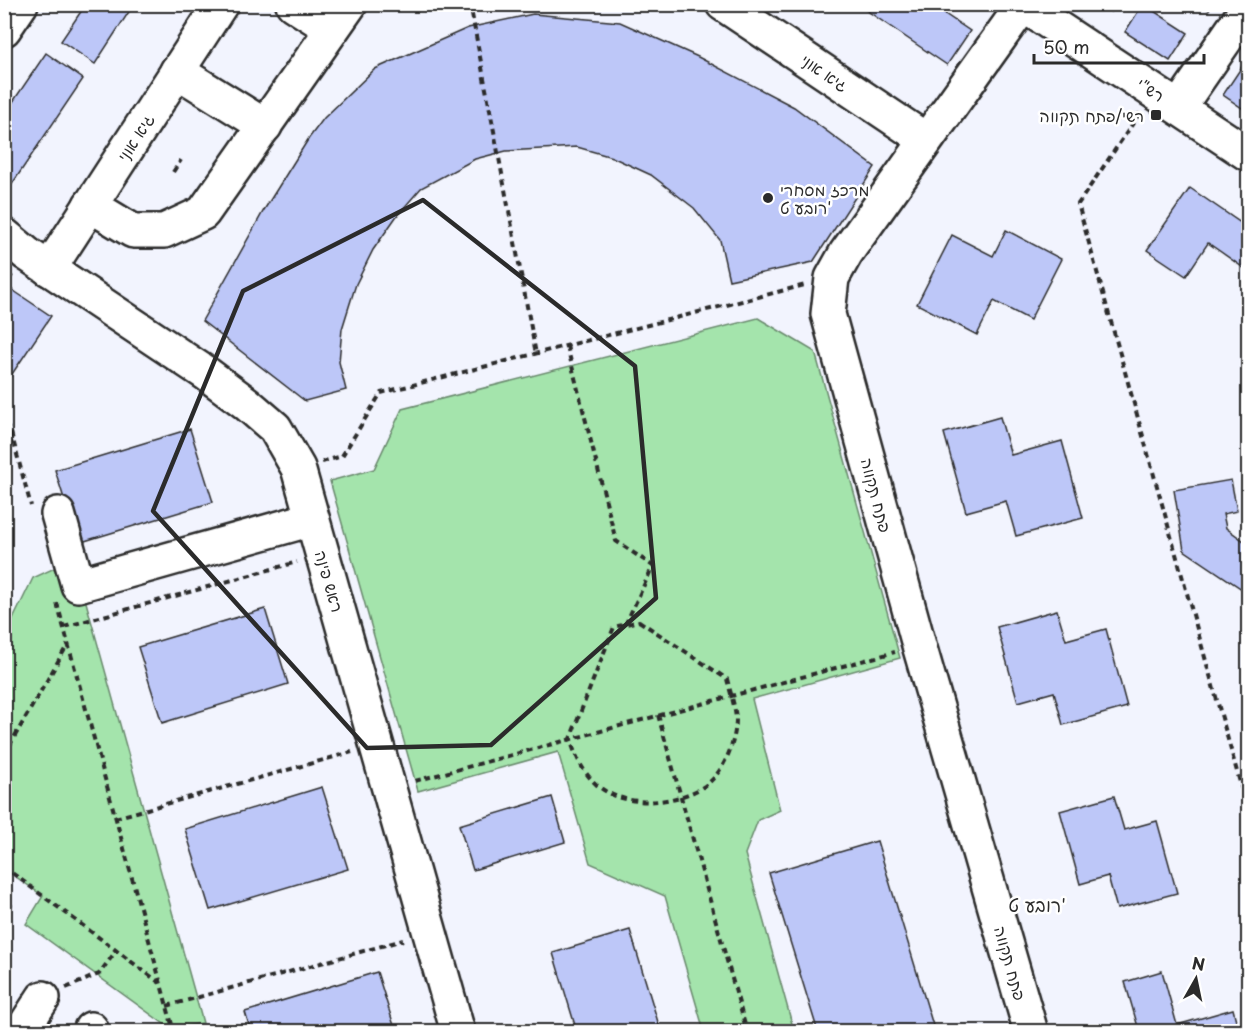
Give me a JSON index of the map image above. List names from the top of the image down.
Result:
{
  "streets": {
    "street": [
      "גיא אוני",
      "רש\"י",
      "פתח תקווה",
      "ראש פינה"
    ]
  },
  "crossings": [
    ["גיא אוני", "פתח תקווה"],
    ["גיא אוני", "ראש פינה"],
    ["רש\"י", "פתח תקווה"]
  ],
  "districts": ["רובע ט'"],
  "places": {
    "transit": ["רשי/פתח תקווה"],
    "other": ["מרכז מסחרי רובע ט'"]
  },
  "scale_bar": "50 m",
  "north": "top"
}
